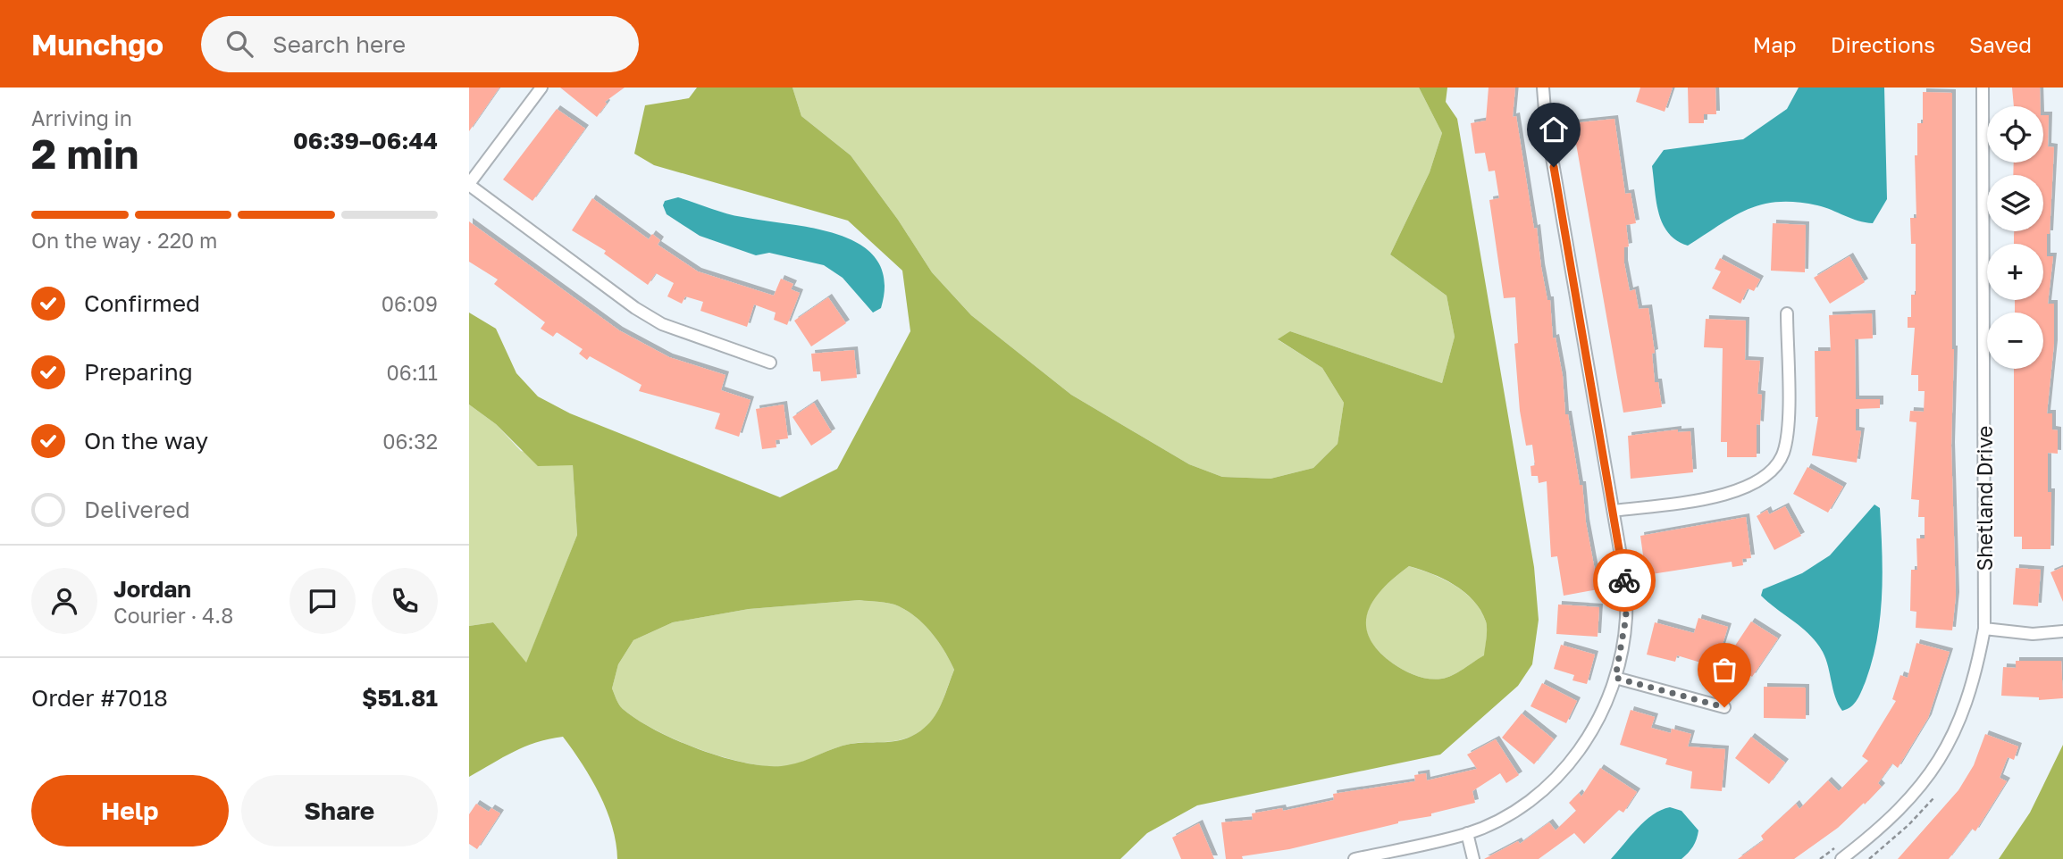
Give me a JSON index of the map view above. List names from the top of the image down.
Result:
{
  "streets": {
    "street": ["Shetland Drive"]
  },
  "page": {
    "header": "Munchgo",
    "search": "Search here",
    "nav": ["Map", "Directions", "Saved"],
    "heading": ["2 min", "Arriving in", "06:39–06:44"],
    "panel": [
      "Jordan",
      "Courier · 4.8",
      "Order #7018",
      "$51.81"
    ],
    "map_buttons": ["+", "−"],
    "bar": "On the way · 220 m",
    "list": [
      ["Confirmed", "06:09"],
      ["Preparing", "06:11"],
      ["On the way", "06:32"],
      "Delivered"
    ],
    "buttons": ["Help", "Share"]
  }
}
